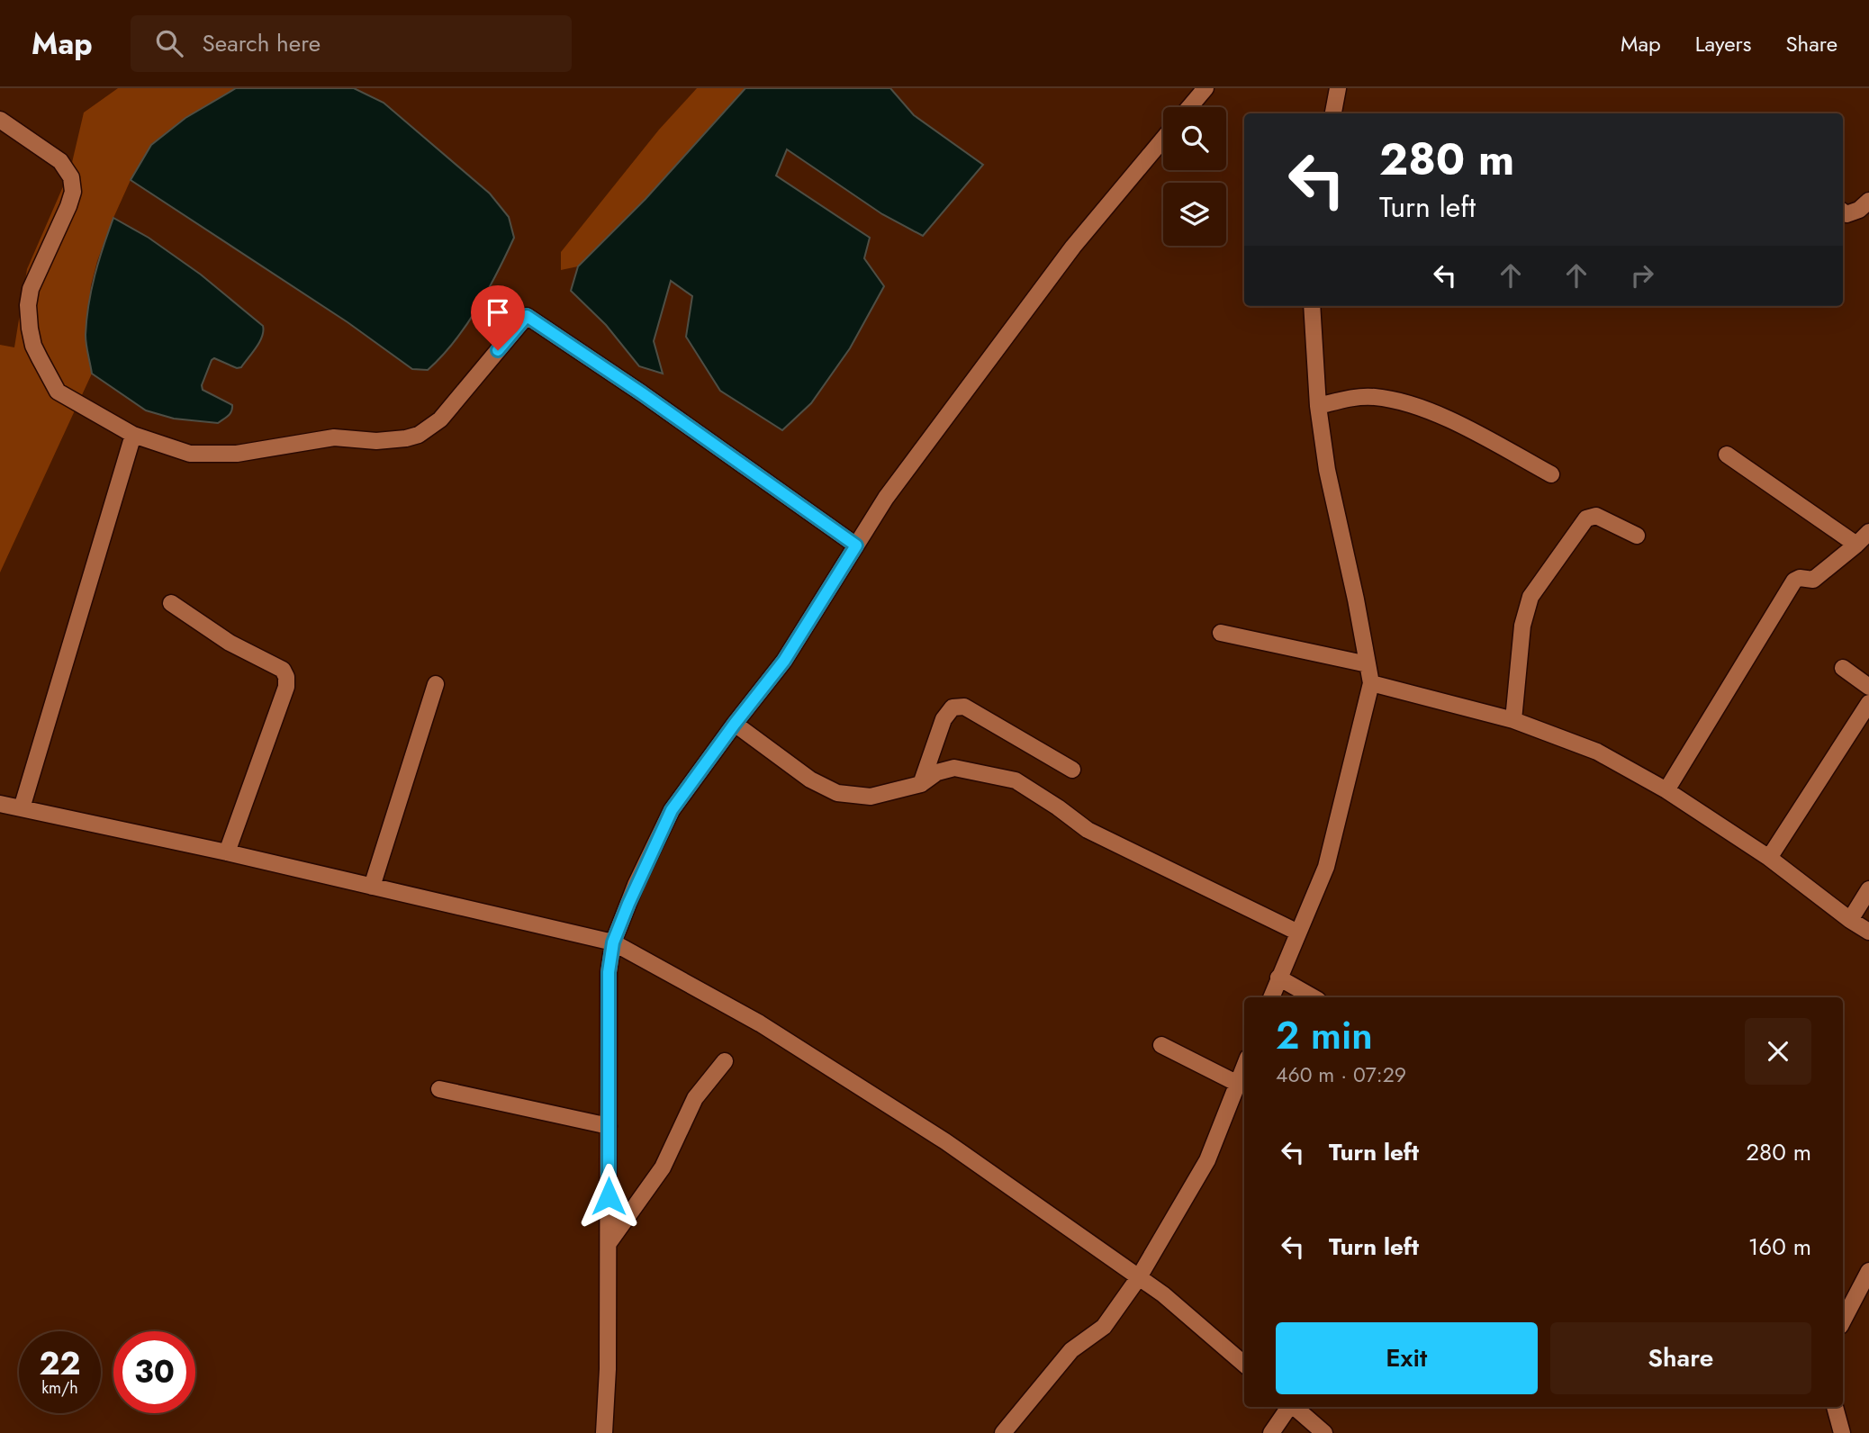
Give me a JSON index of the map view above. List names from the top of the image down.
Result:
{
  "page": {
    "header": "Map",
    "search": "Search here",
    "nav": ["Map", "Layers", "Share"],
    "turn": ["280 m", "Turn left"],
    "heading": ["2 min", "460 m · 07:29"],
    "list": [
      {
        "name": "Turn left",
        "value": "280 m"
      },
      {
        "name": "Turn left",
        "value": "160 m"
      }
    ],
    "buttons": ["Exit", "Share"],
    "speed": "22 km/h",
    "limit": "30"
  }
}
